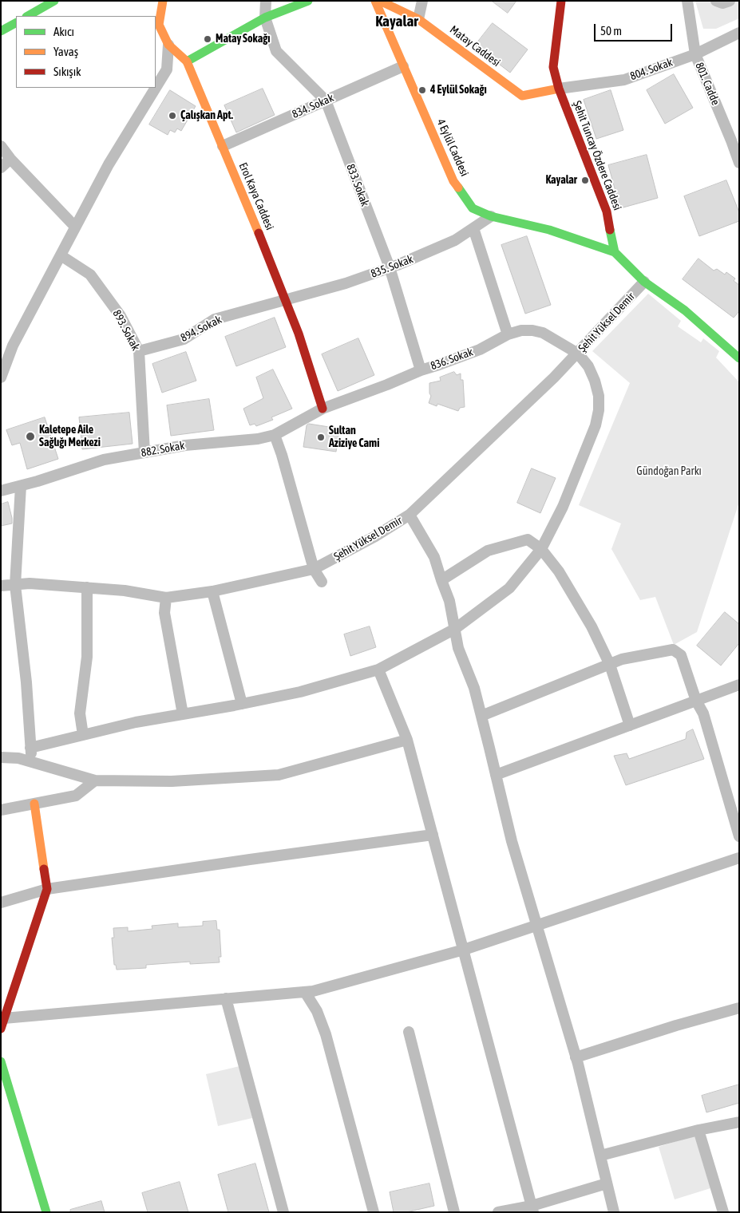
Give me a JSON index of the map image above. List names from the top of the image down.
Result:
{
  "streets": {
    "street": [
      "Matay Caddesi",
      "804. Sokak",
      "801. Cadde",
      "834. Sokak",
      "4 Eylül Caddesi",
      "Şehit Tuncay Özdere Caddesi",
      "833. Sokak",
      "Erol Kaya Caddesi",
      "835. Sokak",
      "Şehit Yüksel Demir",
      "894. Sokak",
      "893. Sokak",
      "836. Sokak",
      "882. Sokak"
    ]
  },
  "crossings": [
    ["Matay Caddesi", "804. Sokak"],
    ["Matay Caddesi", "Şehit Tuncay Özdere Caddesi"],
    ["804. Sokak", "801. Cadde"],
    ["804. Sokak", "Şehit Tuncay Özdere Caddesi"],
    ["834. Sokak", "4 Eylül Caddesi"],
    ["834. Sokak", "833. Sokak"],
    ["834. Sokak", "Erol Kaya Caddesi"],
    ["4 Eylül Caddesi", "Şehit Tuncay Özdere Caddesi"],
    ["4 Eylül Caddesi", "835. Sokak"],
    ["833. Sokak", "835. Sokak"],
    ["833. Sokak", "836. Sokak"],
    ["Erol Kaya Caddesi", "835. Sokak"],
    ["Erol Kaya Caddesi", "894. Sokak"],
    ["Erol Kaya Caddesi", "836. Sokak"],
    ["Erol Kaya Caddesi", "882. Sokak"],
    ["835. Sokak", "894. Sokak"],
    ["Şehit Yüksel Demir", "836. Sokak"],
    ["894. Sokak", "893. Sokak"],
    ["893. Sokak", "882. Sokak"],
    ["836. Sokak", "882. Sokak"]
  ],
  "districts": ["Kayalar"],
  "parks": ["Gündoğan Parkı"],
  "places": [
    "Matay Sokağı",
    "4 Eylül Sokağı",
    "Çalışkan Apt.",
    "Kayalar",
    "Kaletepe Aile Sağlığı Merkezi",
    "Sultan Aziziye Cami"
  ],
  "legend": ["Akıcı", "Yavaş", "Sıkışık"],
  "scale_bar": "50 m"
}
